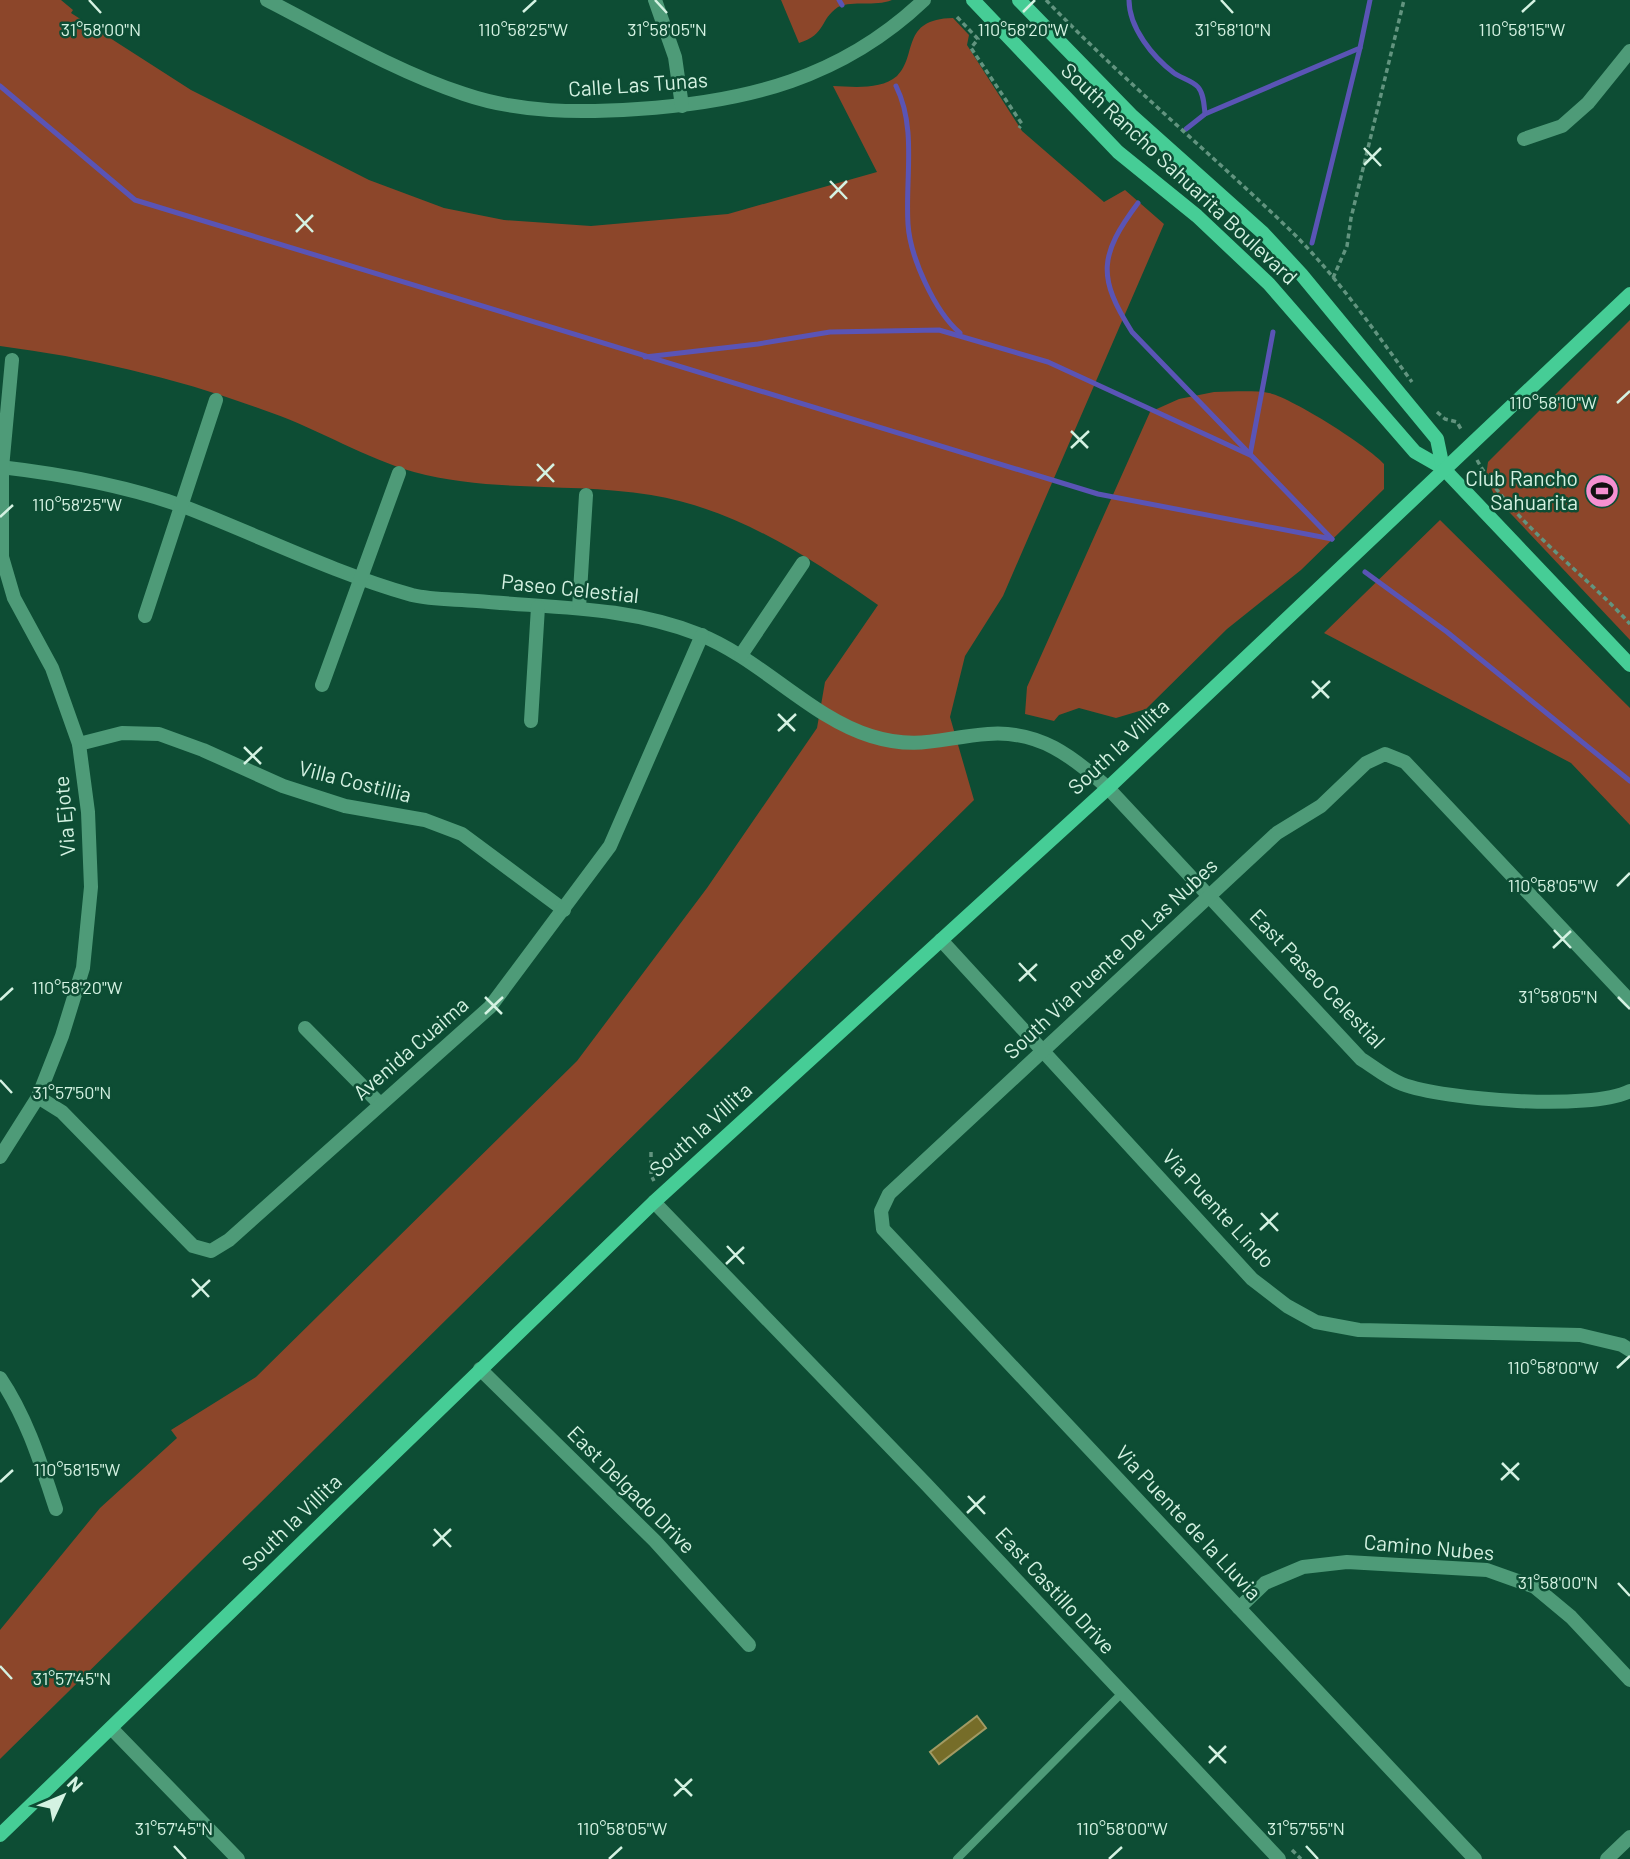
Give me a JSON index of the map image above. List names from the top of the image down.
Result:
{
  "streets": {
    "street": [
      "Calle Las Tunas",
      "South Rancho Sahuarita Boulevard",
      "Paseo Celestial",
      "South la Villita",
      "Villa Costillia",
      "Via Ejote",
      "South Via Puente De Las Nubes",
      "East Paseo Celestial",
      "Avenida Cuaima",
      "Via Puente Lindo",
      "East Delgado Drive",
      "Via Puente de la Lluvia",
      "Camino Nubes",
      "East Castillo Drive"
    ]
  },
  "crossings": [
    ["South Rancho Sahuarita Boulevard", "South la Villita"],
    ["Paseo Celestial", "South la Villita"],
    ["Paseo Celestial", "Via Ejote"],
    ["Paseo Celestial", "East Paseo Celestial"],
    ["Paseo Celestial", "Avenida Cuaima"],
    ["South la Villita", "East Paseo Celestial"],
    ["South la Villita", "Via Puente Lindo"],
    ["South la Villita", "East Delgado Drive"],
    ["South la Villita", "East Castillo Drive"],
    ["Villa Costillia", "Via Ejote"],
    ["Villa Costillia", "Avenida Cuaima"],
    ["Via Ejote", "Avenida Cuaima"],
    ["South Via Puente De Las Nubes", "East Paseo Celestial"],
    ["South Via Puente De Las Nubes", "Via Puente Lindo"],
    ["South Via Puente De Las Nubes", "Via Puente de la Lluvia"],
    ["Via Puente de la Lluvia", "Camino Nubes"]
  ],
  "places": {
    "sports": ["Club Rancho Sahuarita"]
  },
  "north": "top right",
  "coordinates": [
    "110°58'25\"W",
    "110°58'20\"W",
    "110°58'15\"W",
    "31°58'00\"N",
    "31°58'05\"N",
    "31°58'10\"N",
    "110°58'10\"W",
    "110°58'05\"W",
    "31°57'50\"N",
    "110°58'00\"W",
    "31°57'45\"N",
    "31°57'55\"N"
  ]
}
